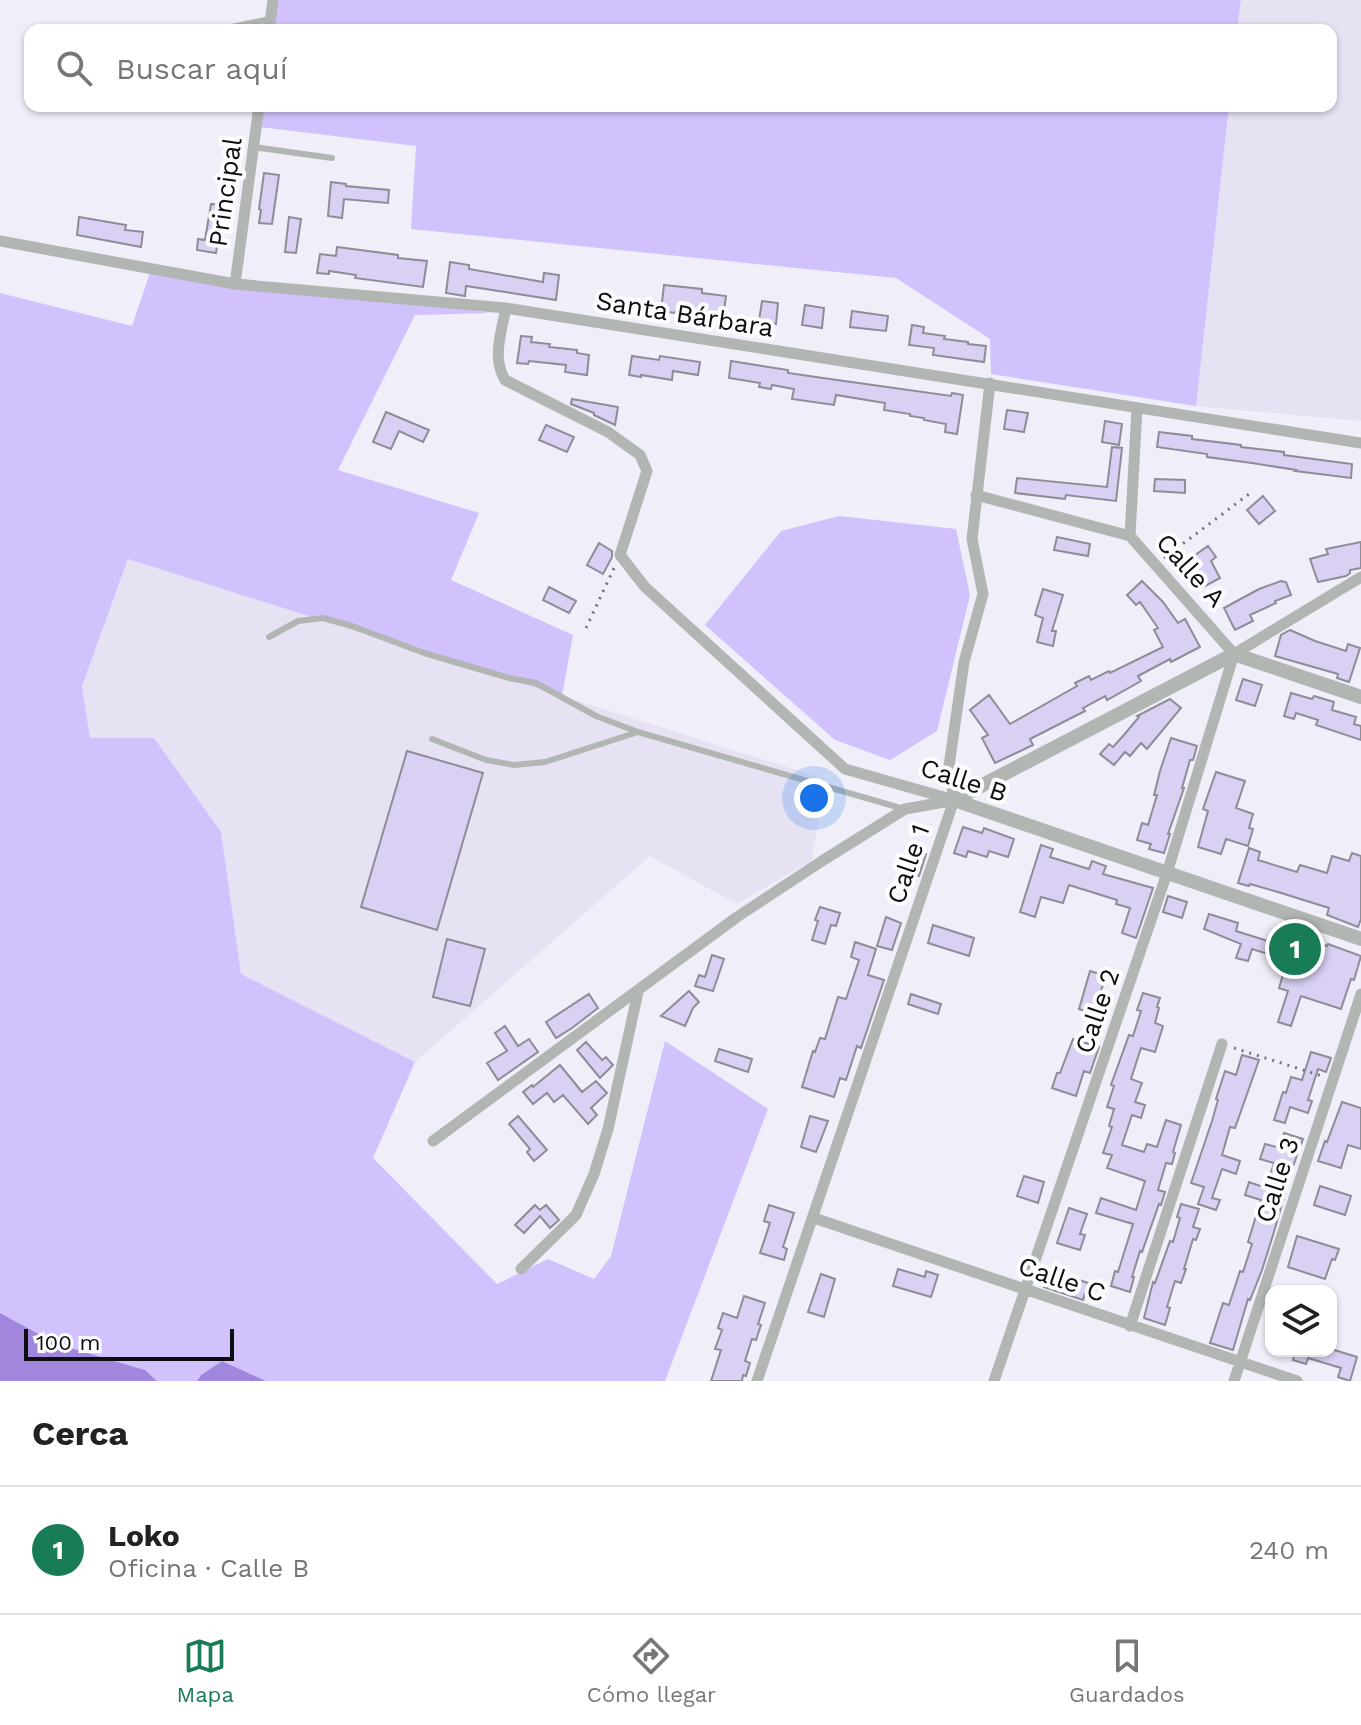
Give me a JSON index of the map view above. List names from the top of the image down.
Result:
{
  "streets": {
    "street": [
      "Principal",
      "Santa Bárbara",
      "Calle A",
      "Calle B",
      "Calle 1",
      "Calle 2",
      "Calle 3",
      "Calle C"
    ]
  },
  "crossings": [
    ["Principal", "Santa Bárbara"],
    ["Calle A", "Calle 1"],
    ["Calle A", "Calle 2"],
    ["Calle B", "Calle 1"],
    ["Calle B", "Calle 2"],
    ["Calle 1", "Calle 2"],
    ["Calle 1", "Calle C"],
    ["Calle 2", "Calle C"],
    ["Calle 3", "Calle C"]
  ],
  "scale_bar": "100 m",
  "page": {
    "search": "Buscar aquí",
    "pins": "1",
    "scale": "100 m",
    "heading": "Cerca",
    "list": [
      {
        "mark": "1",
        "name": "Loko",
        "note": "Oficina · Calle B",
        "value": "240 m"
      }
    ],
    "nav": ["Mapa", "Cómo llegar", "Guardados"]
  }
}
